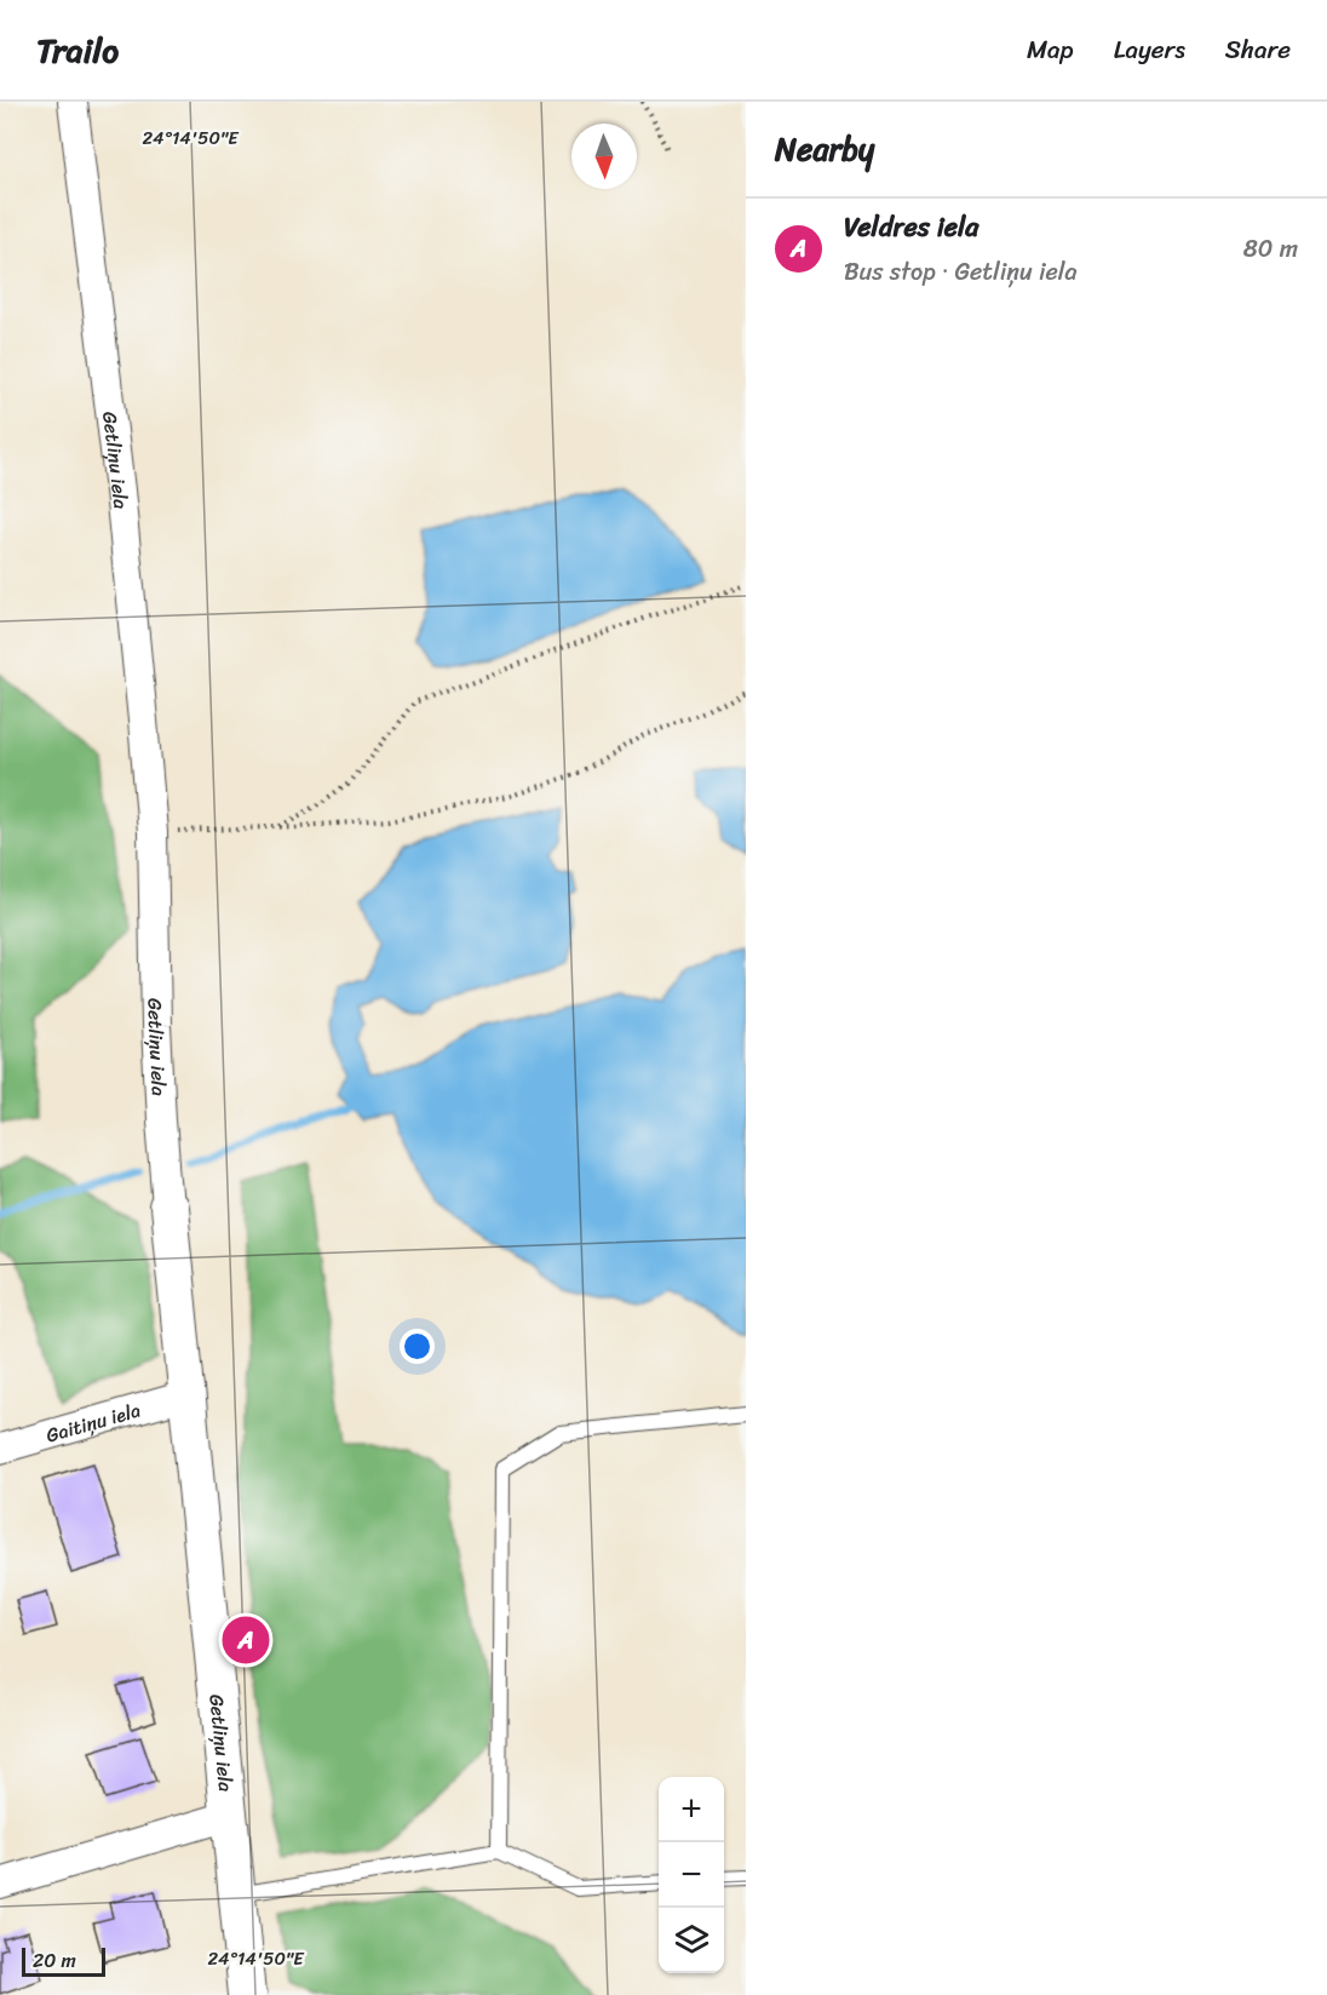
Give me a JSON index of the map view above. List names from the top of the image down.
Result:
{
  "streets": {
    "street": ["Getliņu iela", "Gaitiņu iela"]
  },
  "crossings": [
    ["Getliņu iela", "Gaitiņu iela"]
  ],
  "scale_bar": "20 m",
  "north": "bottom",
  "page": {
    "header": "Trailo",
    "nav": ["Map", "Layers", "Share"],
    "heading": "Nearby",
    "list": [
      {
        "mark": "A",
        "name": "Veldres iela",
        "note": "Bus stop · Getliņu iela",
        "value": "80 m"
      }
    ],
    "pins": "A",
    "map_buttons": ["+", "−"],
    "scale": "20 m"
  },
  "coordinates": ["24°14'50\"E"]
}
